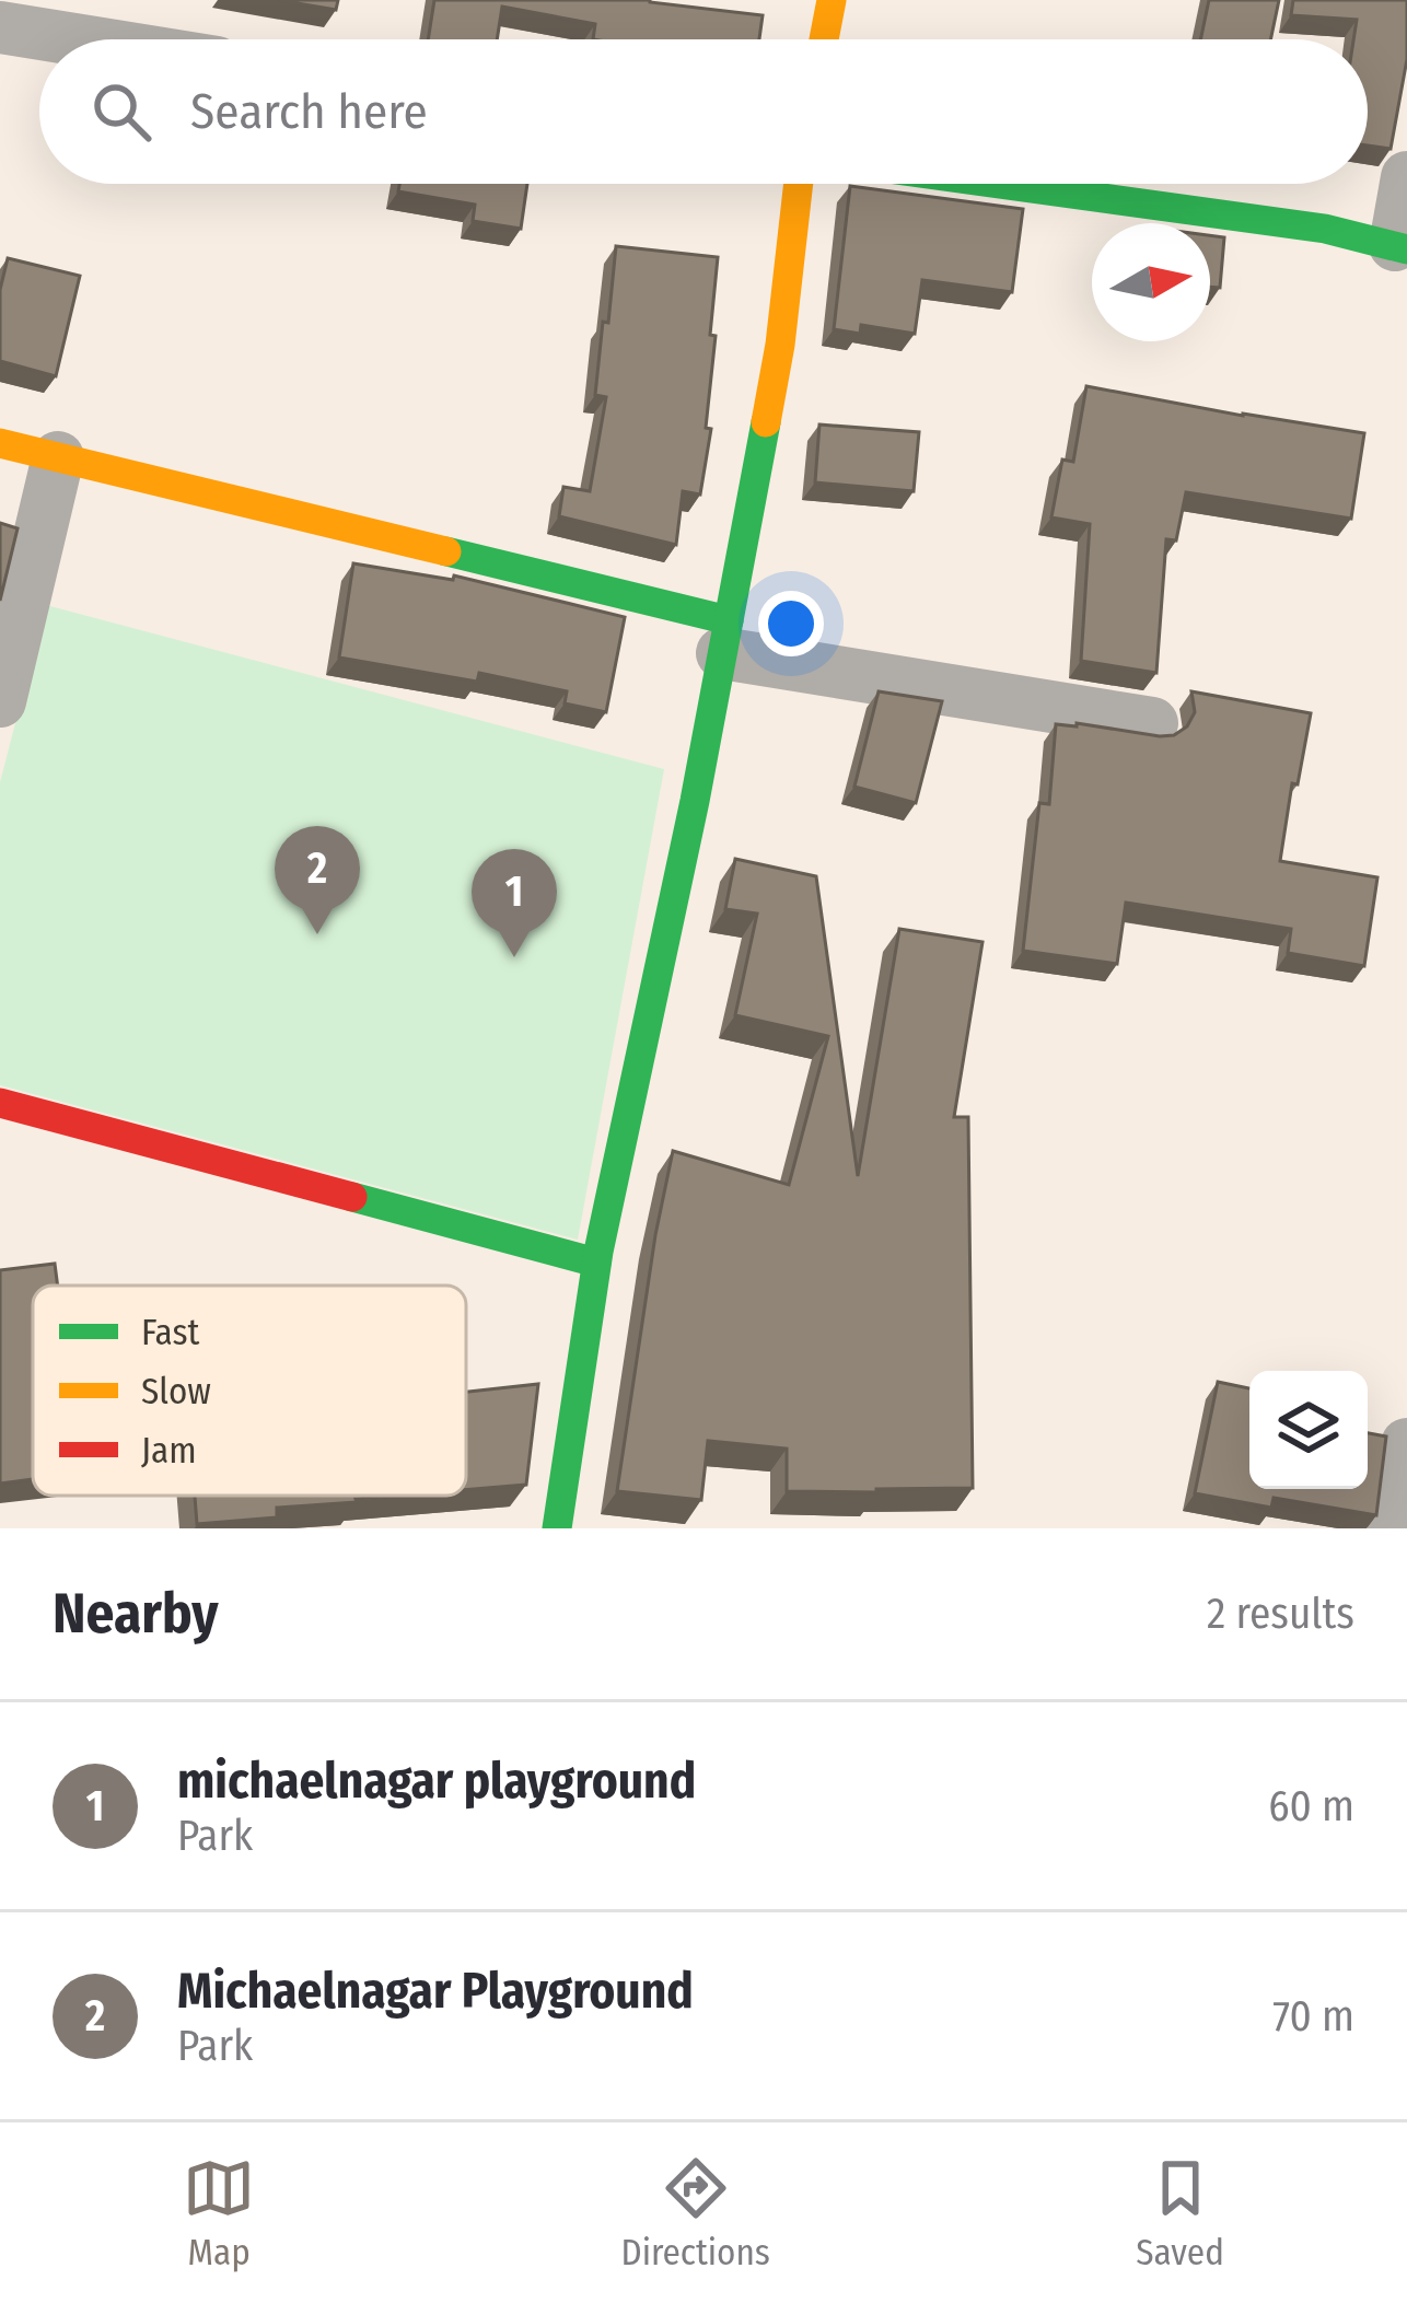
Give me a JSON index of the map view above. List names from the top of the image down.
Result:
{
  "legend": ["Fast", "Slow", "Jam"],
  "north": "right",
  "page": {
    "search": "Search here",
    "pins": ["2", "1"],
    "heading": ["Nearby", "2 results"],
    "list": [
      {
        "mark": "1",
        "name": "michaelnagar playground",
        "note": "Park",
        "value": "60 m"
      },
      {
        "mark": "2",
        "name": "Michaelnagar Playground",
        "note": "Park",
        "value": "70 m"
      }
    ],
    "nav": ["Map", "Directions", "Saved"]
  }
}
